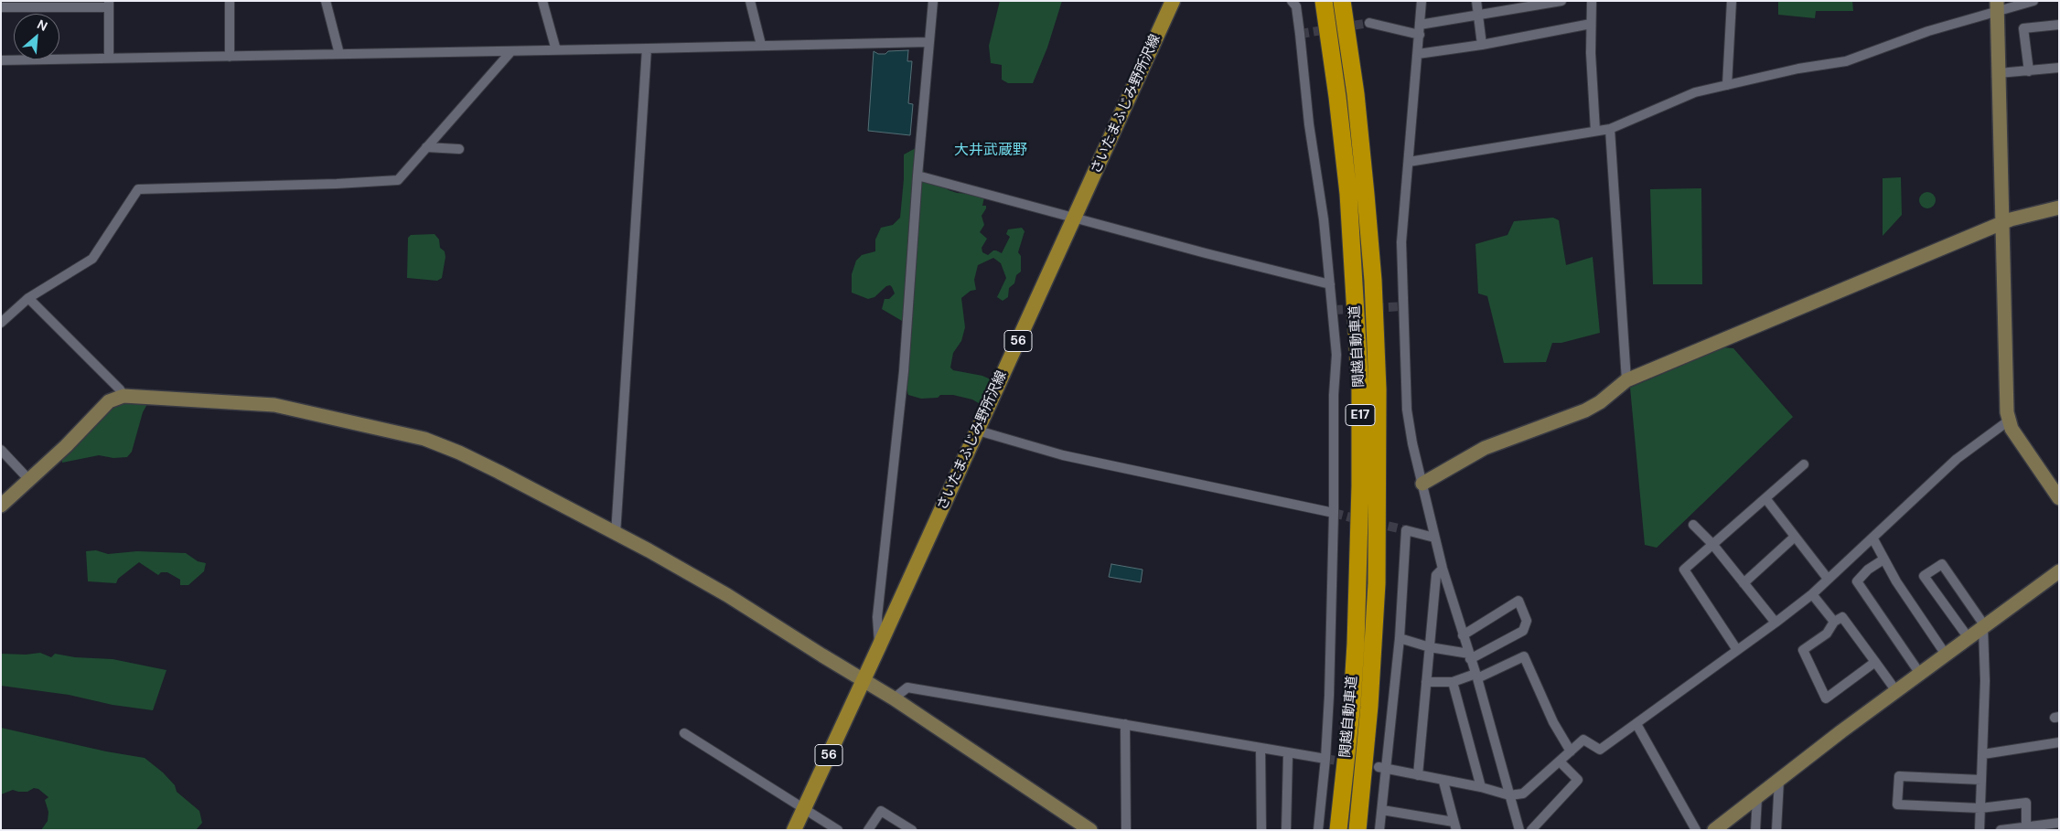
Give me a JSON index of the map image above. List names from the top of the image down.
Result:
{
  "streets": {
    "highway": ["関越自動車道", "E17"],
    "main road": ["さいたまふじみ野所沢線", "56"]
  },
  "districts": ["大井武蔵野"],
  "north": "top right"
}
